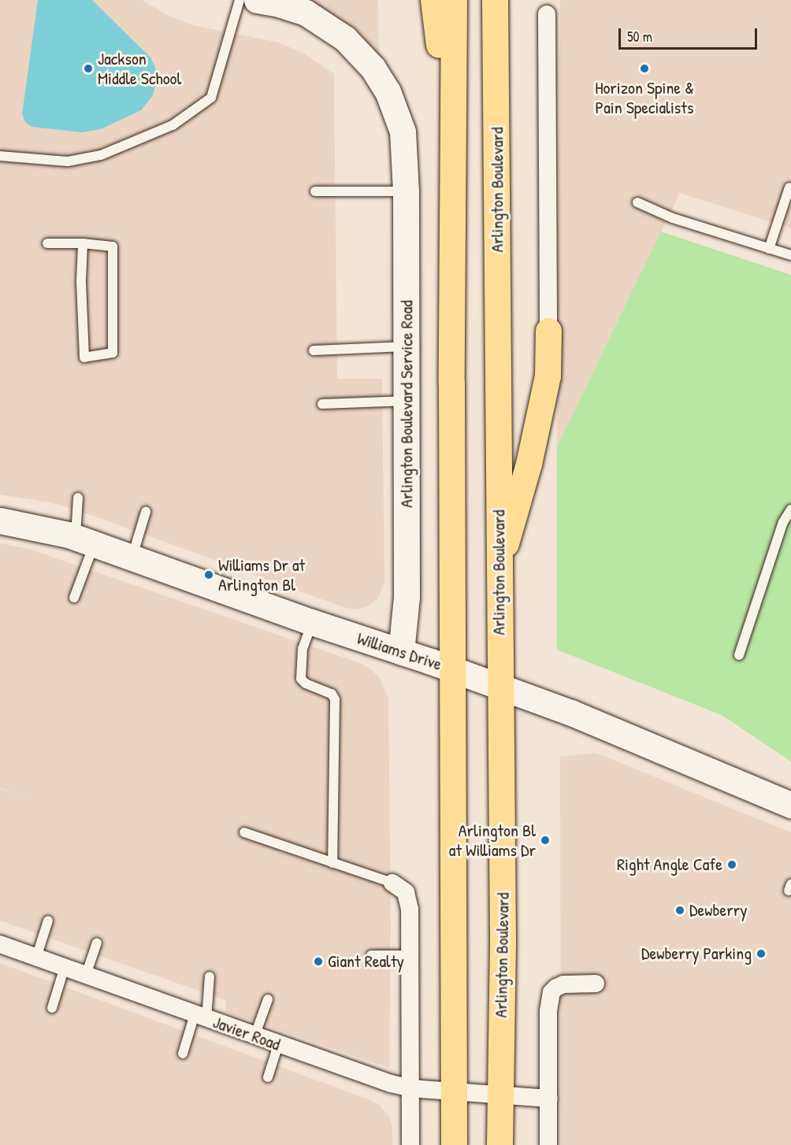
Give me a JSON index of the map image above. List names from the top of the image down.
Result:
{
  "streets": {
    "main road": ["Arlington Boulevard"],
    "street": ["Arlington Boulevard Service Road", "Williams Drive", "Javier Road"]
  },
  "crossings": [
    ["Arlington Boulevard", "Williams Drive"],
    ["Arlington Boulevard", "Javier Road"],
    ["Arlington Boulevard Service Road", "Williams Drive"]
  ],
  "places": [
    "Jackson Middle School",
    "Horizon Spine & Pain Specialists",
    "Williams Dr at Arlington Bl",
    "Arlington Bl at Williams Dr",
    "Right Angle Cafe",
    "Dewberry",
    "Dewberry Parking",
    "Giant Realty"
  ],
  "scale_bar": "50 m"
}
